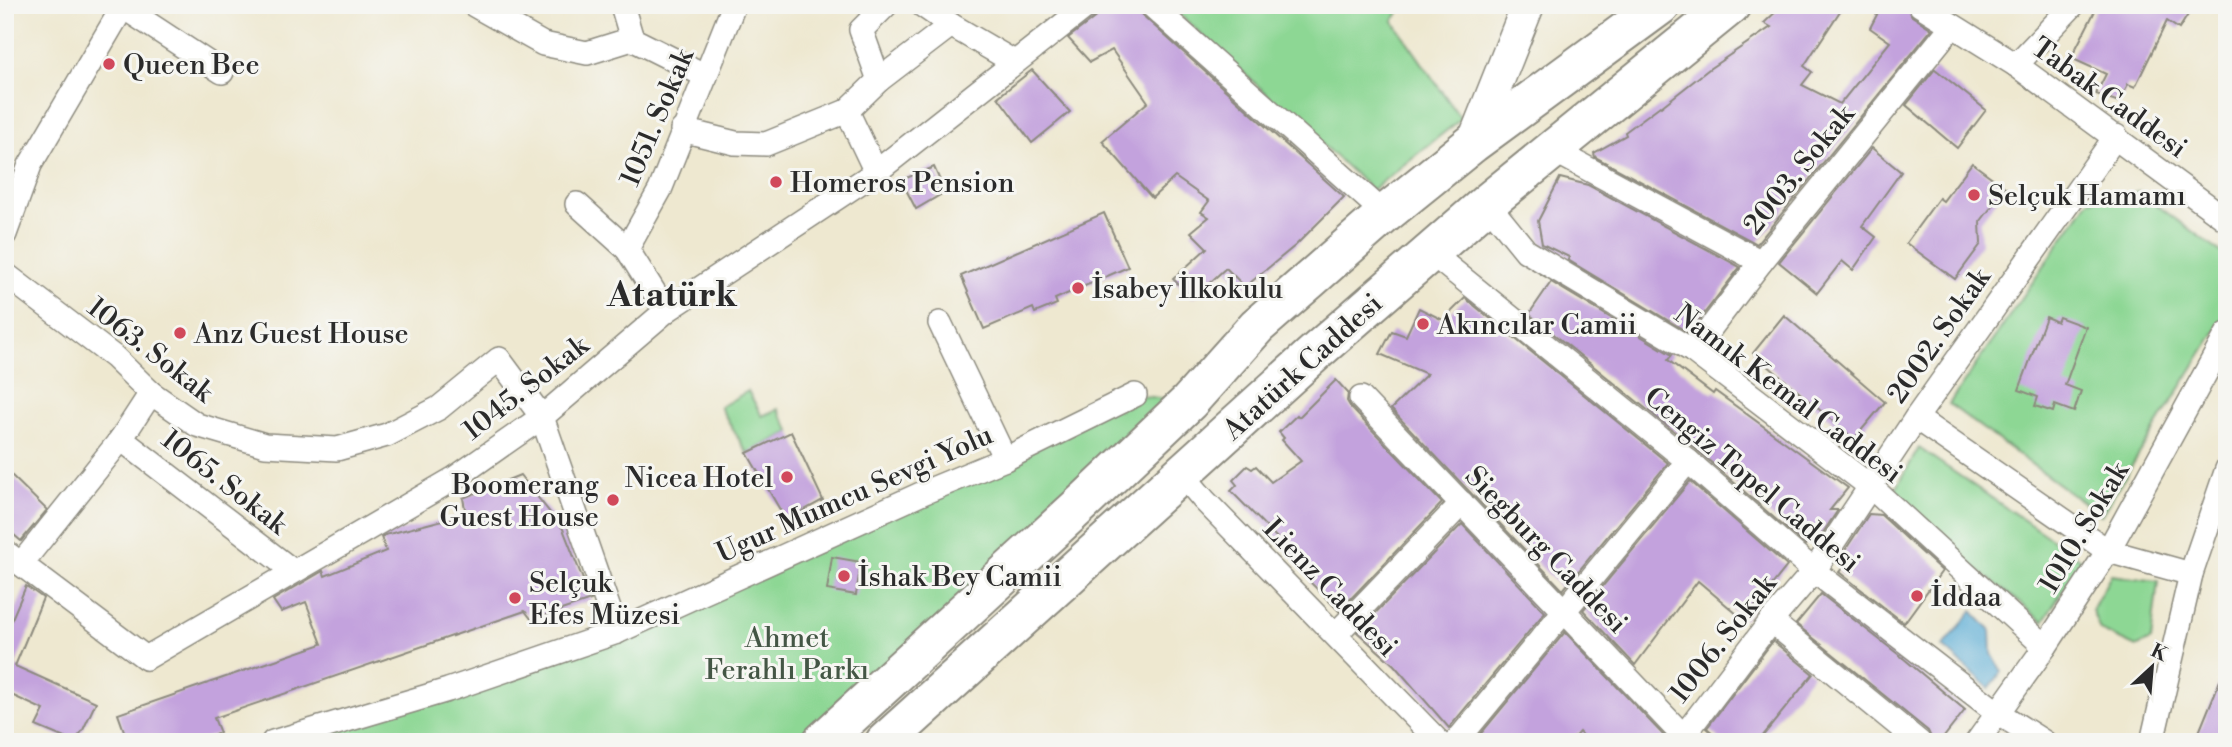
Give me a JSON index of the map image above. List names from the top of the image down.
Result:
{
  "streets": {
    "highway": ["Atatürk Caddesi"],
    "street": [
      "Tabak Caddesi",
      "1051. Sokak",
      "2003. Sokak",
      "2002. Sokak",
      "1063. Sokak",
      "1045. Sokak",
      "Namık Kemal Caddesi",
      "Cengiz Topel Caddesi",
      "1065. Sokak",
      "Ugur Mumcu Sevgi Yolu",
      "1010. Sokak",
      "Siegburg Caddesi",
      "Lienz Caddesi",
      "1006. Sokak"
    ]
  },
  "crossings": [
    ["Tabak Caddesi", "2003. Sokak"],
    ["Tabak Caddesi", "2002. Sokak"],
    ["2003. Sokak", "Namık Kemal Caddesi"],
    ["2002. Sokak", "Namık Kemal Caddesi"],
    ["2002. Sokak", "Cengiz Topel Caddesi"],
    ["2002. Sokak", "1006. Sokak"],
    ["1063. Sokak", "1045. Sokak"],
    ["Atatürk Caddesi", "Namık Kemal Caddesi"],
    ["Atatürk Caddesi", "Cengiz Topel Caddesi"],
    ["Atatürk Caddesi", "Lienz Caddesi"],
    ["1045. Sokak", "1065. Sokak"],
    ["Namık Kemal Caddesi", "1010. Sokak"],
    ["Cengiz Topel Caddesi", "1010. Sokak"],
    ["Cengiz Topel Caddesi", "1006. Sokak"],
    ["Siegburg Caddesi", "1006. Sokak"]
  ],
  "districts": ["Atatürk"],
  "parks": ["Ahmet Ferahlı Parkı"],
  "places": [
    "Queen Bee",
    "Homeros Pension",
    "Selçuk Hamamı",
    "İsabey İlkokulu",
    "Akıncılar Camii",
    "Anz Guest House",
    "Nicea Hotel",
    "Boomerang Guest House",
    "İshak Bey Camii",
    "İddaa",
    "Selçuk Efes Müzesi"
  ],
  "north": "top right"
}
